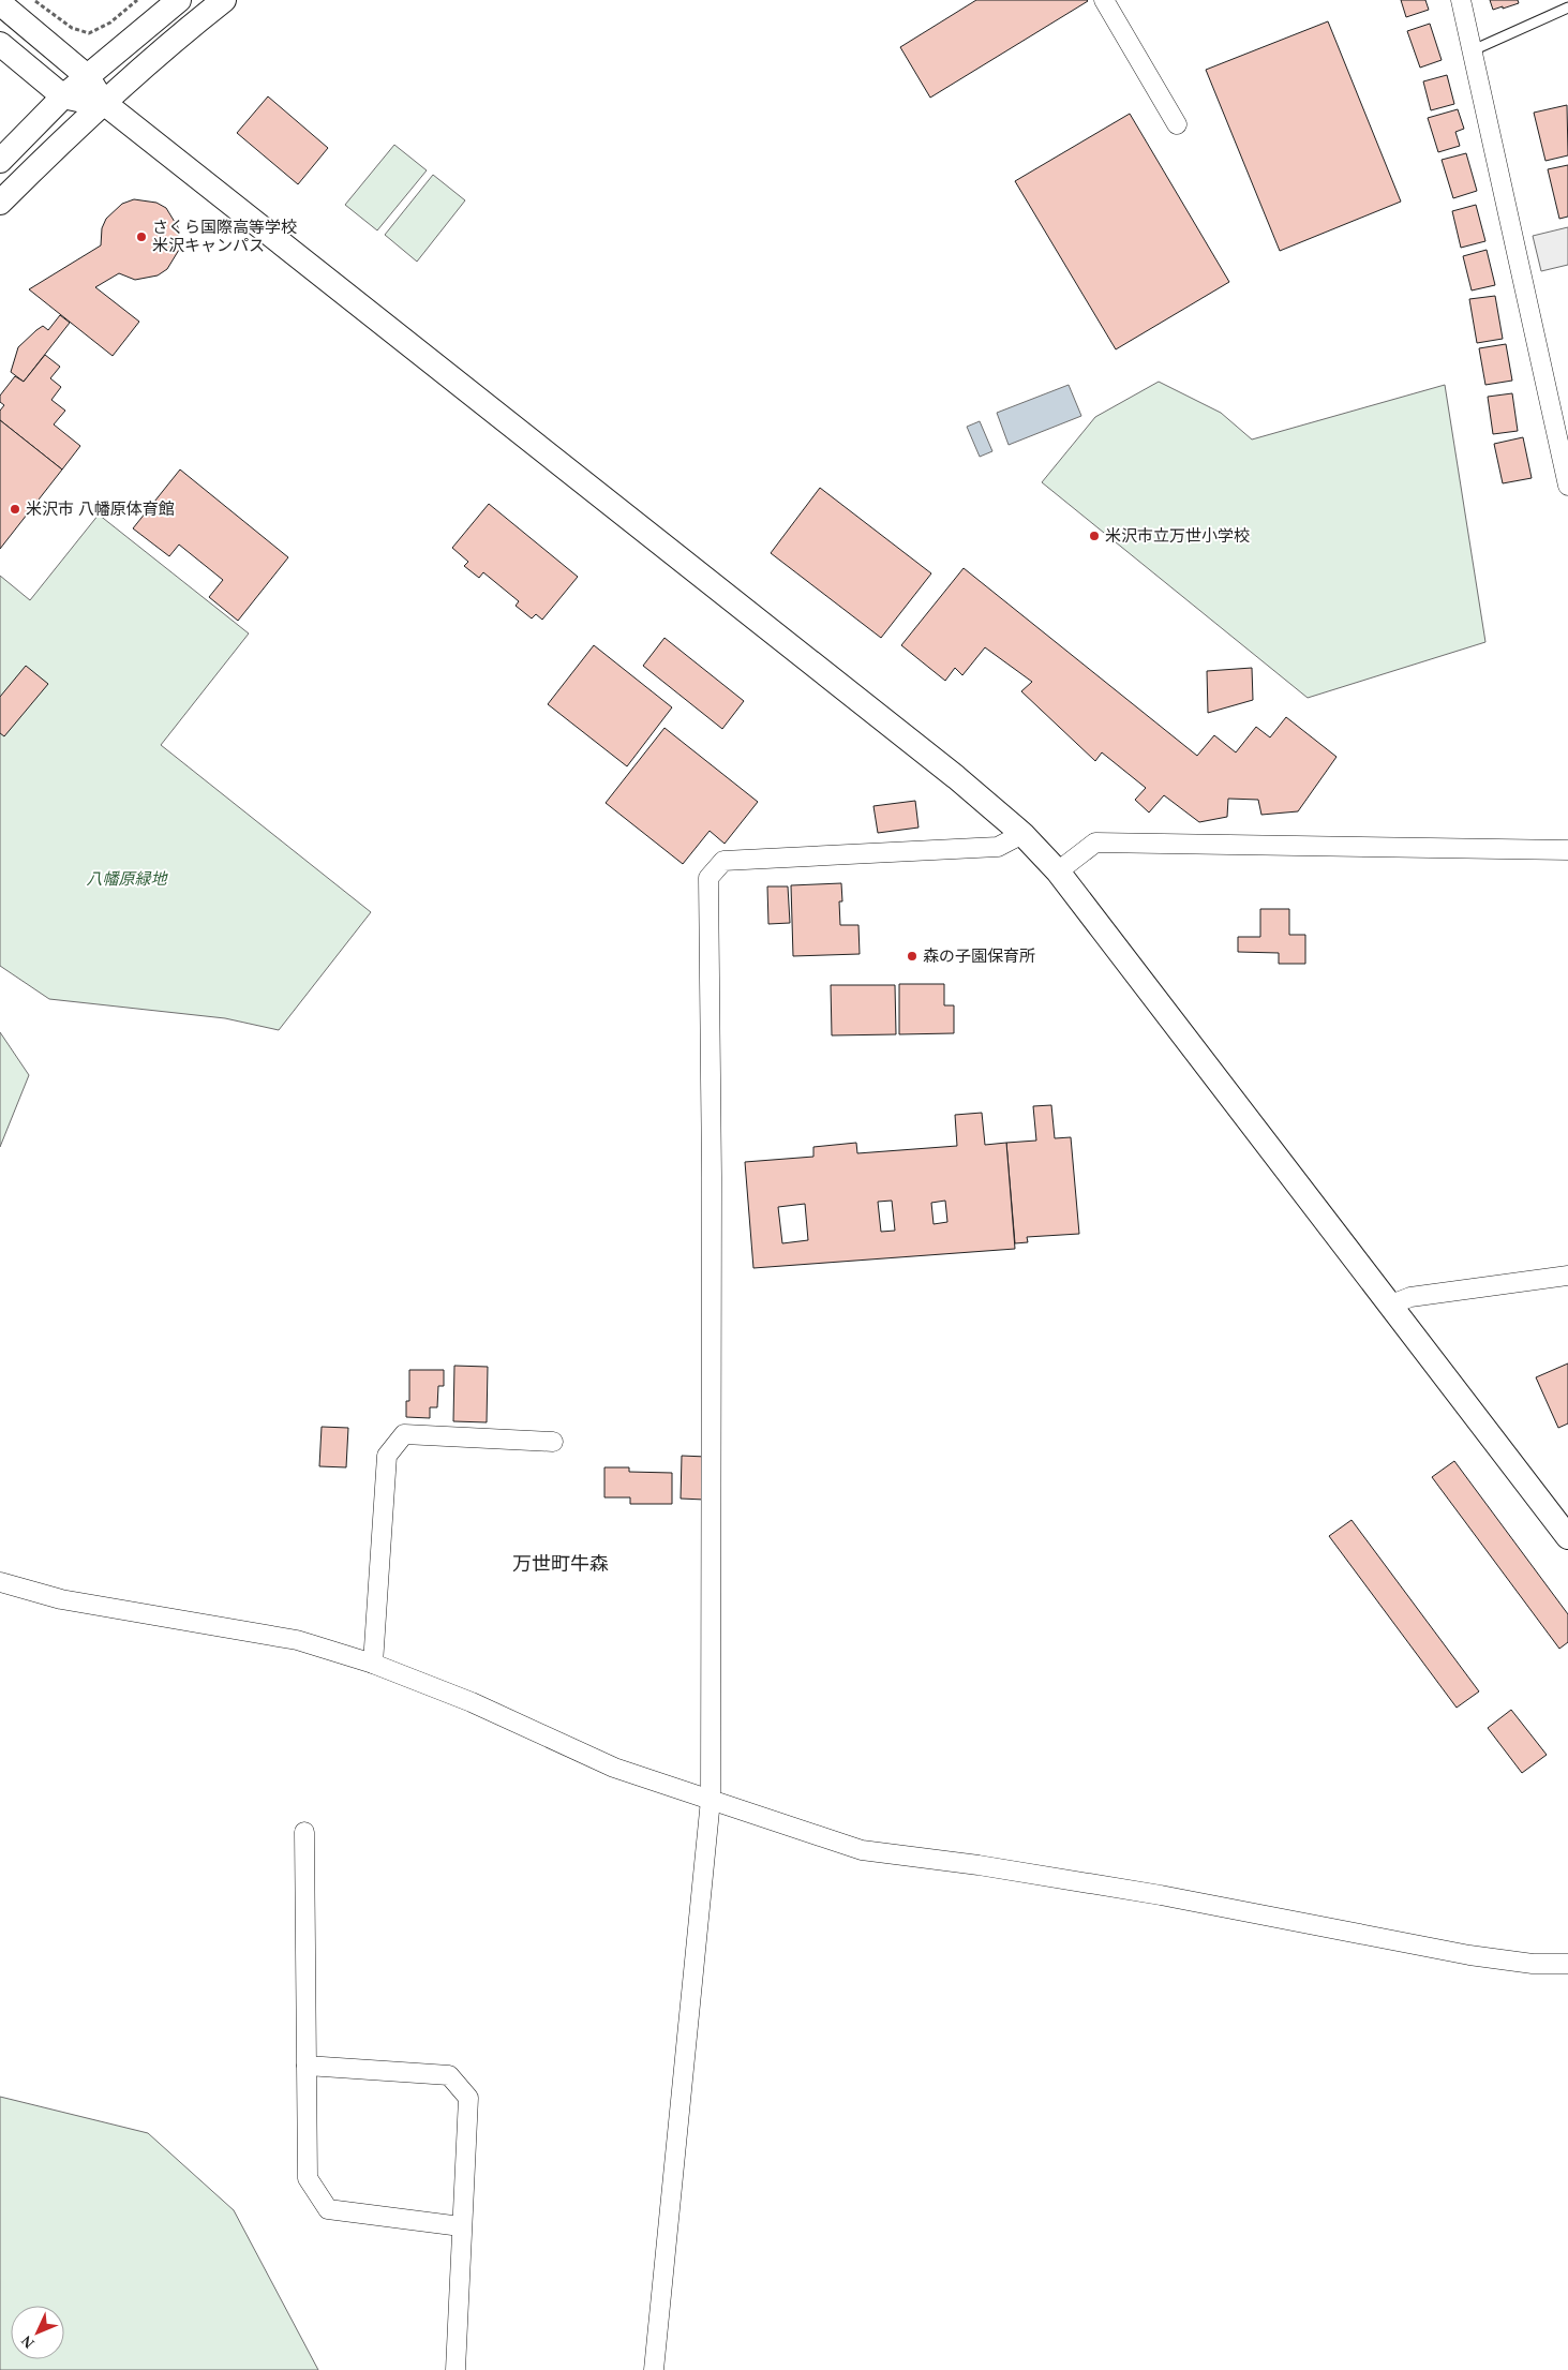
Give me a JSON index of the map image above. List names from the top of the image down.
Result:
{
  "districts": ["万世町牛森"],
  "parks": ["八幡原緑地"],
  "places": [
    "さくら国際高等学校 米沢キャンパス",
    "米沢市 八幡原体育館",
    "米沢市立万世小学校",
    "森の子園保育所"
  ],
  "north": "bottom left"
}
